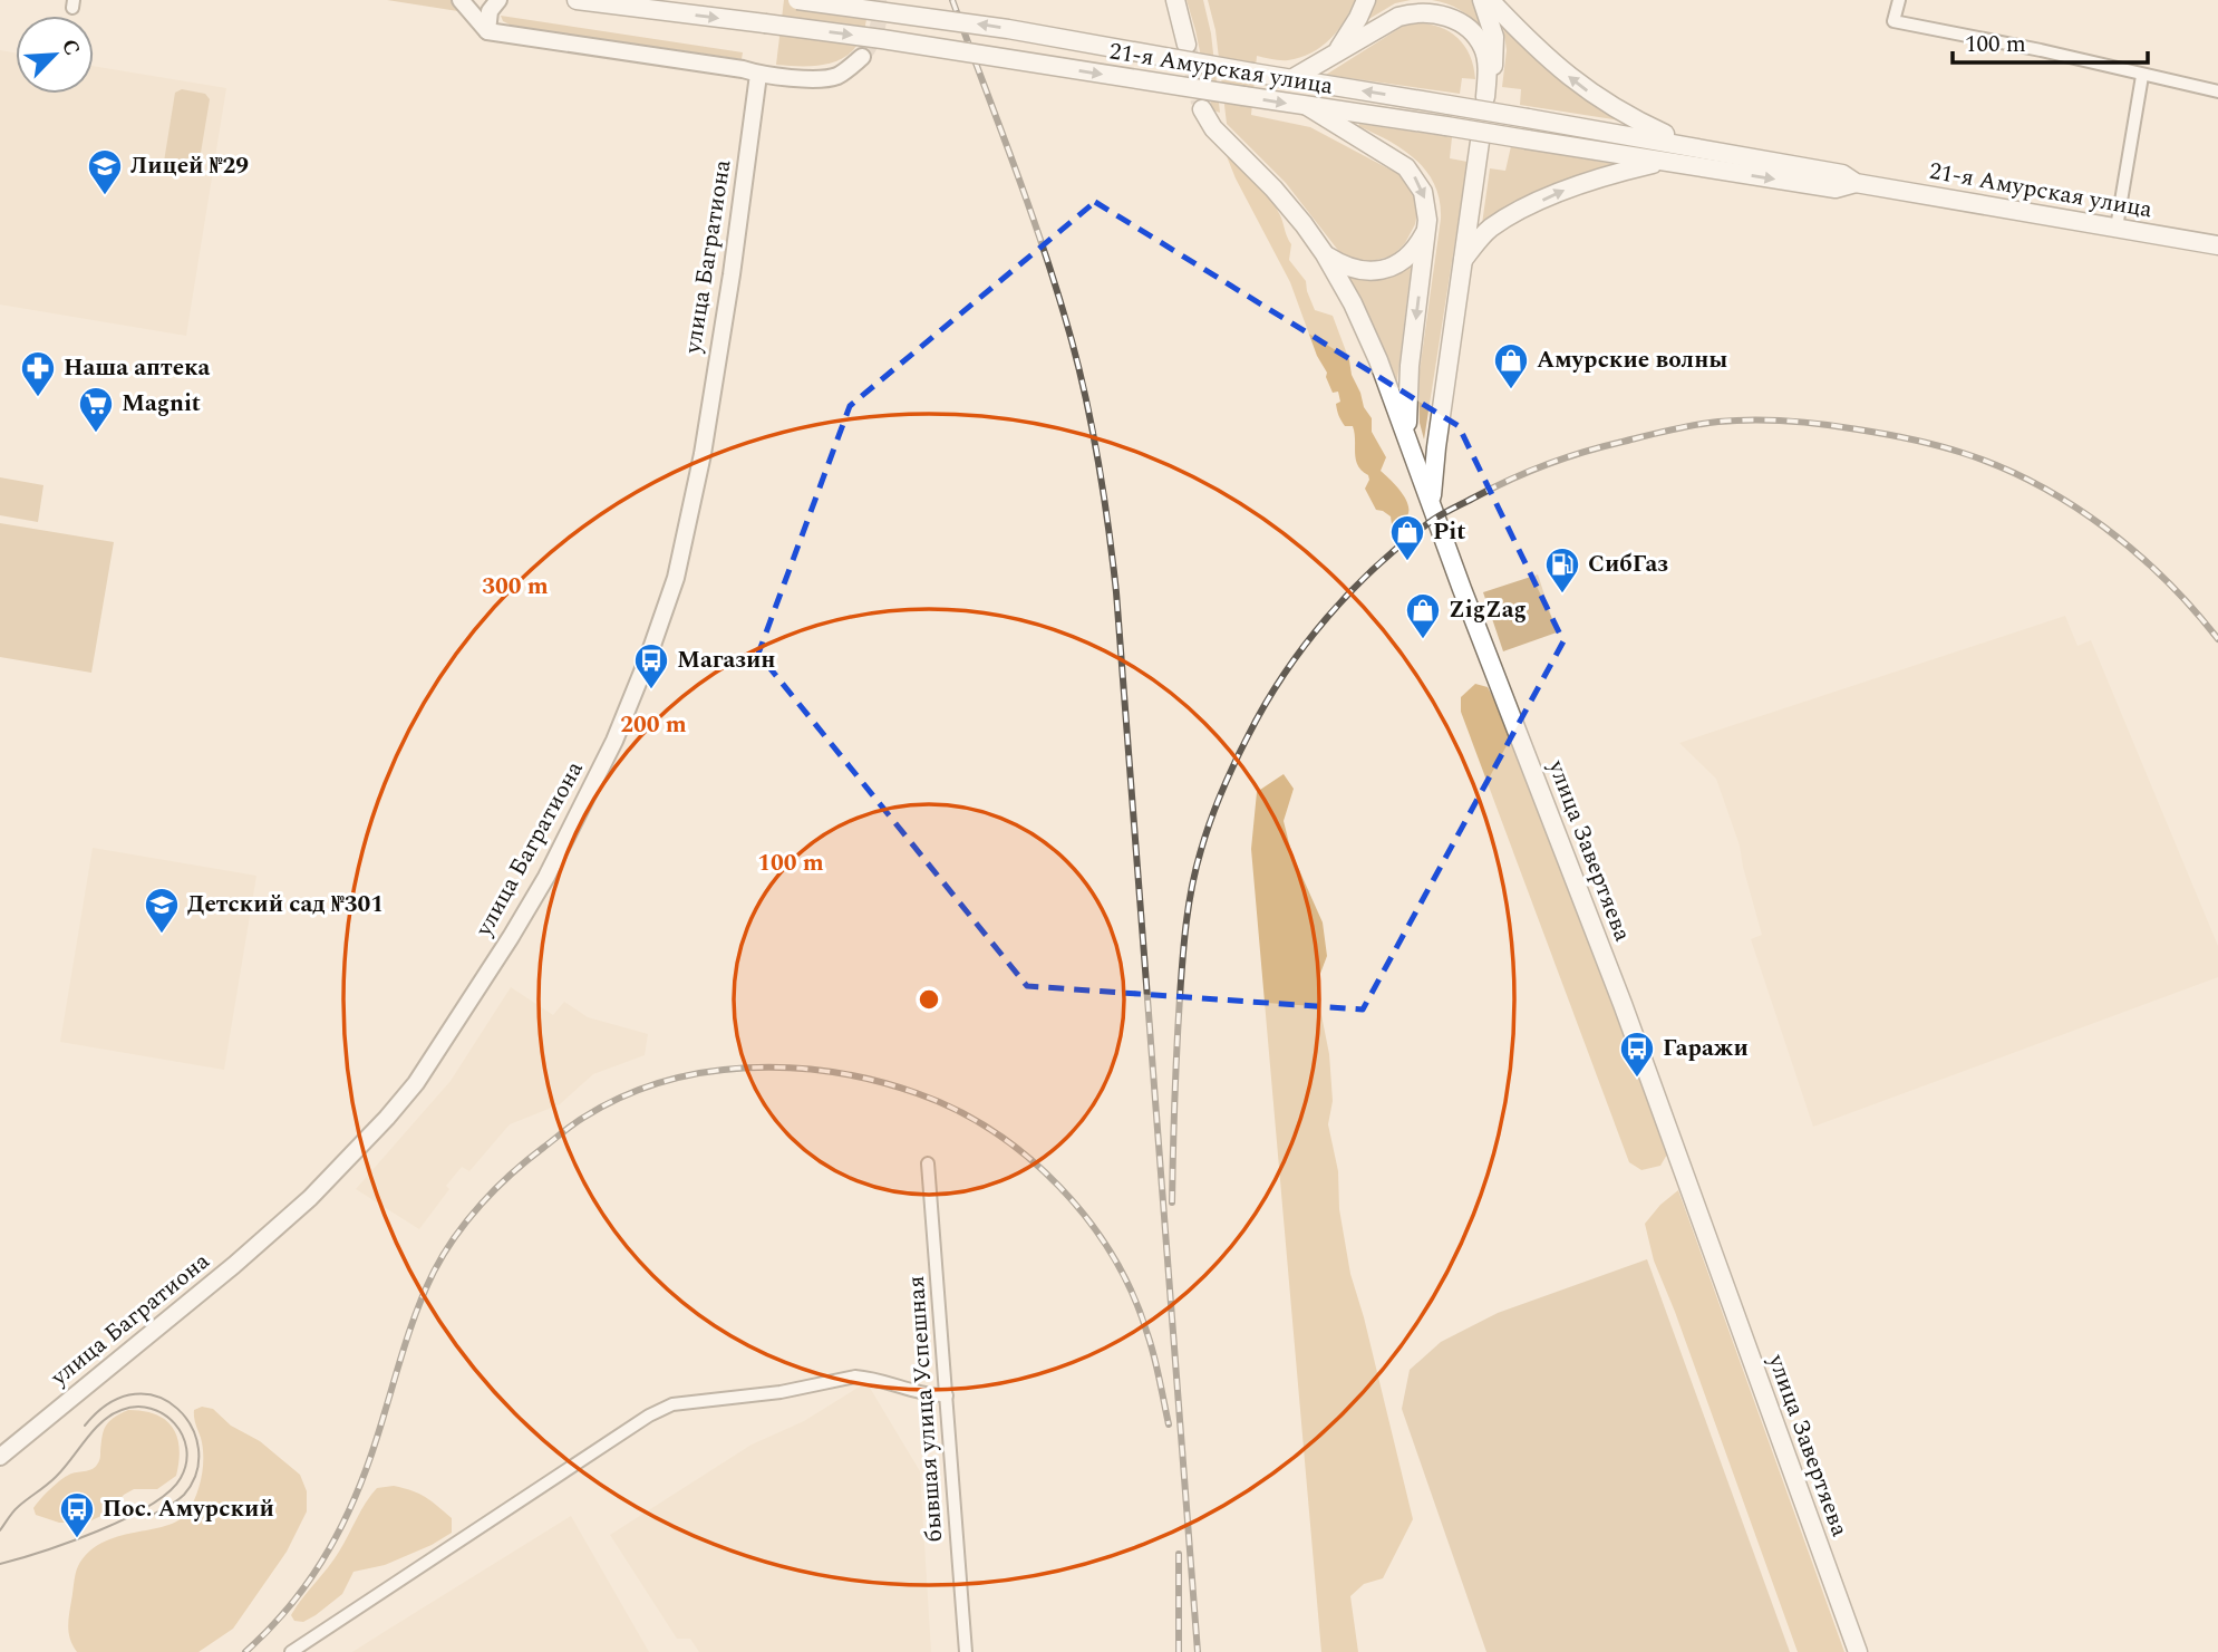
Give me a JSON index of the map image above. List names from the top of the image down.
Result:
{
  "streets": {
    "main road": ["21-я Амурская улица", "улица Завертяева"],
    "street": ["улица Багратиона", "бывшая улица Успешная"]
  },
  "places": {
    "school or university": ["Лицей №29", "Детский сад №301"],
    "shop": ["Амурские волны", "Pit", "ZigZag"],
    "pharmacy": ["Наша аптека"],
    "supermarket": ["Magnit"],
    "fuel station": ["СибГаз"],
    "bus stop": ["Магазин", "Гаражи", "Пос. Амурский"]
  },
  "scale_bar": "100 m",
  "north": "top right",
  "rings": ["300 m", "200 m", "100 m"]
}
